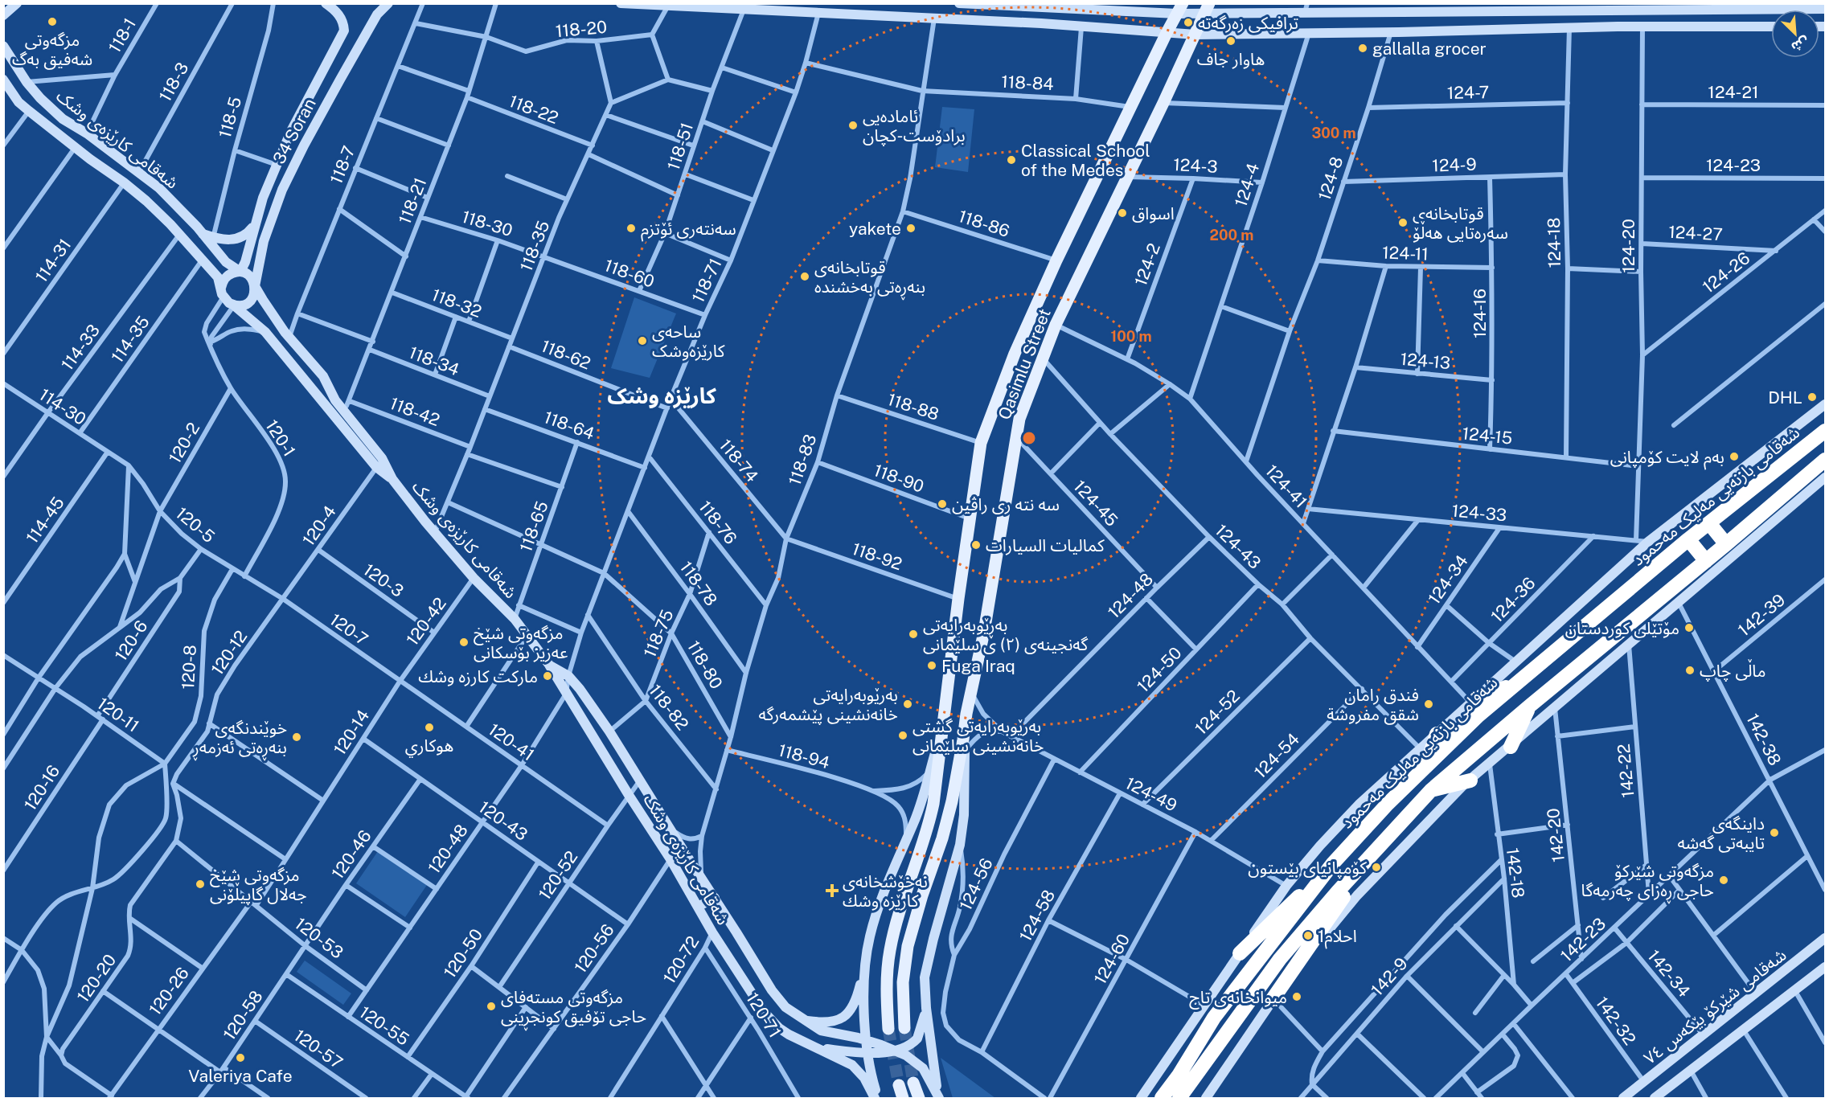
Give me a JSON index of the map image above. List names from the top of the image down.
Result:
{
  "streets": {
    "highway": ["شەقامی بازنەیی مەلیک مەحمود"],
    "main road": [
      "34 Soran",
      "شەقامی کارێزەی وشک",
      "Qasimlu Street",
      "شەقامی شێرکۆ بێکەس ٧٤"
    ],
    "street": [
      "118-20",
      "118-1",
      "118-3",
      "118-84",
      "124-21",
      "124-7",
      "118-22",
      "118-5",
      "118-51",
      "118-7",
      "124-9",
      "124-23",
      "124-3",
      "124-8",
      "124-4",
      "118-21",
      "118-30",
      "118-86",
      "124-27",
      "124-18",
      "118-35",
      "124-20",
      "124-11",
      "114-31",
      "124-2",
      "124-26",
      "118-60",
      "118-71",
      "118-32",
      "124-16",
      "114-35",
      "114-33",
      "118-62",
      "118-34",
      "124-13",
      "114-30",
      "118-88",
      "118-42",
      "118-64",
      "124-15",
      "120-1",
      "120-2",
      "118-83",
      "118-74",
      "118-90",
      "124-41",
      "124-45",
      "124-33",
      "114-45",
      "118-76",
      "120-5",
      "120-4",
      "118-65",
      "124-43",
      "118-92",
      "124-34",
      "120-3",
      "118-78",
      "124-48",
      "124-36",
      "142-39",
      "120-42",
      "120-7",
      "118-75",
      "120-6",
      "120-12",
      "118-80",
      "120-8",
      "124-50",
      "118-82",
      "124-52",
      "120-11",
      "120-14",
      "142-38",
      "120-41",
      "124-54",
      "118-94",
      "142-22",
      "120-16",
      "124-49",
      "120-43",
      "142-20",
      "120-48",
      "120-46",
      "142-18",
      "120-52",
      "124-56",
      "124-58",
      "120-53",
      "142-23",
      "120-56",
      "120-50",
      "124-60",
      "120-72",
      "142-34",
      "142-9",
      "120-20",
      "120-26",
      "120-58",
      "120-71",
      "142-32",
      "120-55",
      "120-57"
    ]
  },
  "crossings": [
    ["118-20", "118-7"],
    ["118-20", "118-21"],
    ["118-1", "شەقامی کارێزەی وشک"],
    ["118-3", "شەقامی کارێزەی وشک"],
    ["118-84", "118-71"],
    ["118-84", "Qasimlu Street"],
    ["118-84", "118-83"],
    ["124-21", "124-20"],
    ["124-7", "124-8"],
    ["124-7", "124-18"],
    ["118-22", "118-21"],
    ["118-22", "118-35"],
    ["34 Soran", "شەقامی کارێزەی وشک"],
    ["34 Soran", "120-1"],
    ["شەقامی کارێزەی وشک", "118-7"],
    ["شەقامی کارێزەی وشک", "118-35"],
    ["شەقامی کارێزەی وشک", "114-31"],
    ["شەقامی کارێزەی وشک", "118-71"],
    ["شەقامی کارێزەی وشک", "114-35"],
    ["شەقامی کارێزەی وشک", "114-33"],
    ["شەقامی کارێزەی وشک", "120-1"],
    ["شەقامی کارێزەی وشک", "118-83"],
    ["شەقامی کارێزەی وشک", "120-4"],
    ["شەقامی کارێزەی وشک", "118-65"],
    ["شەقامی کارێزەی وشک", "120-42"],
    ["شەقامی کارێزەی وشک", "118-75"],
    ["شەقامی کارێزەی وشک", "120-14"],
    ["شەقامی کارێزەی وشک", "120-48"],
    ["شەقامی کارێزەی وشک", "120-52"],
    ["شەقامی کارێزەی وشک", "120-56"],
    ["شەقامی کارێزەی وشک", "120-72"],
    ["118-51", "118-60"],
    ["124-9", "124-8"],
    ["124-9", "124-18"],
    ["124-9", "124-16"],
    ["124-23", "124-20"],
    ["124-3", "124-4"],
    ["124-3", "124-2"],
    ["124-3", "Qasimlu Street"],
    ["124-8", "124-11"],
    ["124-8", "124-41"],
    ["124-4", "124-41"],
    ["118-21", "118-30"],
    ["118-21", "118-32"],
    ["118-21", "118-34"],
    ["118-21", "118-42"],
    ["118-30", "118-35"],
    ["118-30", "118-60"],
    ["118-86", "Qasimlu Street"],
    ["118-86", "118-83"],
    ["124-27", "124-20"],
    ["124-27", "124-26"],
    ["124-18", "124-15"],
    ["118-35", "118-60"],
    ["118-35", "118-32"],
    ["118-35", "118-62"],
    ["118-35", "118-34"],
    ["118-35", "118-42"],
    ["118-35", "118-64"],
    ["118-35", "118-80"],
    ["124-20", "124-26"],
    ["124-20", "124-15"],
    ["124-20", "124-33"],
    ["124-11", "124-16"],
    ["124-2", "124-41"],
    ["118-60", "118-71"],
    ["118-71", "118-62"],
    ["118-71", "118-64"],
    ["118-71", "118-74"],
    ["118-71", "118-76"],
    ["118-71", "118-78"],
    ["118-71", "118-80"],
    ["118-71", "118-82"],
    ["118-71", "120-48"],
    ["124-16", "124-13"],
    ["124-16", "124-15"],
    ["114-35", "114-30"],
    ["114-33", "114-30"],
    ["Qasimlu Street", "118-88"],
    ["Qasimlu Street", "118-90"],
    ["Qasimlu Street", "124-41"],
    ["Qasimlu Street", "124-45"],
    ["Qasimlu Street", "124-43"],
    ["Qasimlu Street", "118-92"],
    ["Qasimlu Street", "124-49"],
    ["114-30", "114-45"],
    ["114-30", "120-5"],
    ["118-88", "118-83"],
    ["118-64", "118-65"],
    ["120-1", "120-2"],
    ["120-1", "120-5"],
    ["120-2", "120-5"],
    ["118-83", "118-74"],
    ["118-83", "118-90"],
    ["118-83", "118-76"],
    ["118-83", "118-92"],
    ["118-83", "118-78"],
    ["118-83", "118-80"],
    ["118-83", "118-82"],
    ["118-83", "118-94"],
    ["118-74", "118-92"],
    ["124-41", "124-34"],
    ["124-41", "124-36"],
    ["124-45", "124-48"],
    ["124-33", "124-34"],
    ["124-33", "124-36"],
    ["114-45", "120-5"],
    ["118-76", "118-75"],
    ["120-5", "120-4"],
    ["120-5", "120-7"],
    ["120-5", "120-12"],
    ["120-5", "120-8"],
    ["120-4", "120-3"],
    ["120-4", "120-7"],
    ["120-4", "120-12"],
    ["118-65", "118-80"],
    ["124-43", "124-48"],
    ["124-43", "124-50"],
    ["124-43", "124-52"],
    ["124-43", "124-54"],
    ["120-3", "120-42"],
    ["118-78", "118-75"],
    ["124-48", "124-49"],
    ["142-39", "142-38"],
    ["120-42", "120-7"],
    ["120-42", "120-14"],
    ["120-42", "120-41"],
    ["120-7", "120-12"],
    ["120-7", "120-14"],
    ["120-7", "120-41"],
    ["118-75", "118-80"],
    ["118-75", "118-82"],
    ["120-6", "120-11"],
    ["120-12", "120-20"],
    ["120-8", "120-11"],
    ["124-50", "124-49"],
    ["124-52", "124-49"],
    ["120-11", "120-16"],
    ["120-14", "120-41"],
    ["120-14", "120-43"],
    ["120-14", "120-53"],
    ["142-38", "142-23"],
    ["120-41", "120-48"],
    ["120-41", "120-52"],
    ["124-54", "124-49"],
    ["142-22", "142-23"],
    ["124-49", "124-56"],
    ["124-49", "124-58"],
    ["124-49", "124-60"],
    ["120-43", "120-48"],
    ["120-43", "120-46"],
    ["120-43", "120-52"],
    ["120-43", "120-56"],
    ["120-43", "120-50"],
    ["142-20", "142-23"],
    ["120-48", "120-53"],
    ["120-48", "120-55"],
    ["120-46", "120-53"],
    ["120-46", "120-58"],
    ["142-18", "142-9"],
    ["124-56", "124-58"],
    ["120-53", "120-20"],
    ["120-53", "120-26"],
    ["120-53", "120-58"],
    ["142-23", "142-34"],
    ["142-23", "142-32"],
    ["120-50", "120-55"],
    ["120-72", "120-71"],
    ["142-34", "شەقامی شێرکۆ بێکەس ٧٤"],
    ["شەقامی شێرکۆ بێکەس ٧٤", "142-32"],
    ["120-58", "120-55"],
    ["120-58", "120-57"]
  ],
  "districts": ["کارێزە وشک"],
  "places": {
    "other": [
      "مزگەوتی شەفیق بەگ",
      "ترافیکی زەرگەتە",
      "هاوار جاف",
      "gallalla grocer",
      "ئامادەیی برادۆست-کچان",
      "Classical School of the Medes",
      "اسواق",
      "قوتابخانەی سەرەتایی هەڵۆ",
      "سەنتەری ئۆتزم",
      "yakete",
      "قوتابخانەی بنەڕەتی بەخشندە",
      "ساحه‌ی کارێزه‌وشک",
      "DHL",
      "بەم لایت کۆمپانی",
      "سه نته رى راڤين",
      "كماليات السيارات",
      "مۆتێلی کوردستان",
      "بەڕێوبەرایەتی گەنجینەی (۲) ی سلێمانی",
      "مزگەوتی شێخ عەزیز بۆسکانی",
      "Fuga Iraq",
      "ماڵی چاپ",
      "ماركت كارزه وشك",
      "بەرێوبەرایەتی خانەنشینی پێشمەرگە",
      "فندق رامان شقق مفروشة",
      "هوكاري",
      "بەرێوبەرایەتی گشتی خانەنشینی سلێمانی",
      "خوێندنگەی بنەڕەتی ئەزمەڕ",
      "داینگەی تایبەتی گەشە",
      "کۆمپانیای بێستون",
      "مزگەوتی شێرکۆ حاجی ڕەزای چەرمەگا",
      "مزگەوتی شێخ جەلال گاپیڵۆنی",
      "احلام1",
      "میوانخانەی تاج",
      "مزگەوتی مستەفاى حاجى تۆفيق کونجڕینی",
      "Valeriya Cafe"
    ],
    "health": ["نەخۆشخانەی کارێزە وشك"]
  },
  "north": "bottom right",
  "rings": ["300 m", "200 m", "100 m"]
}
